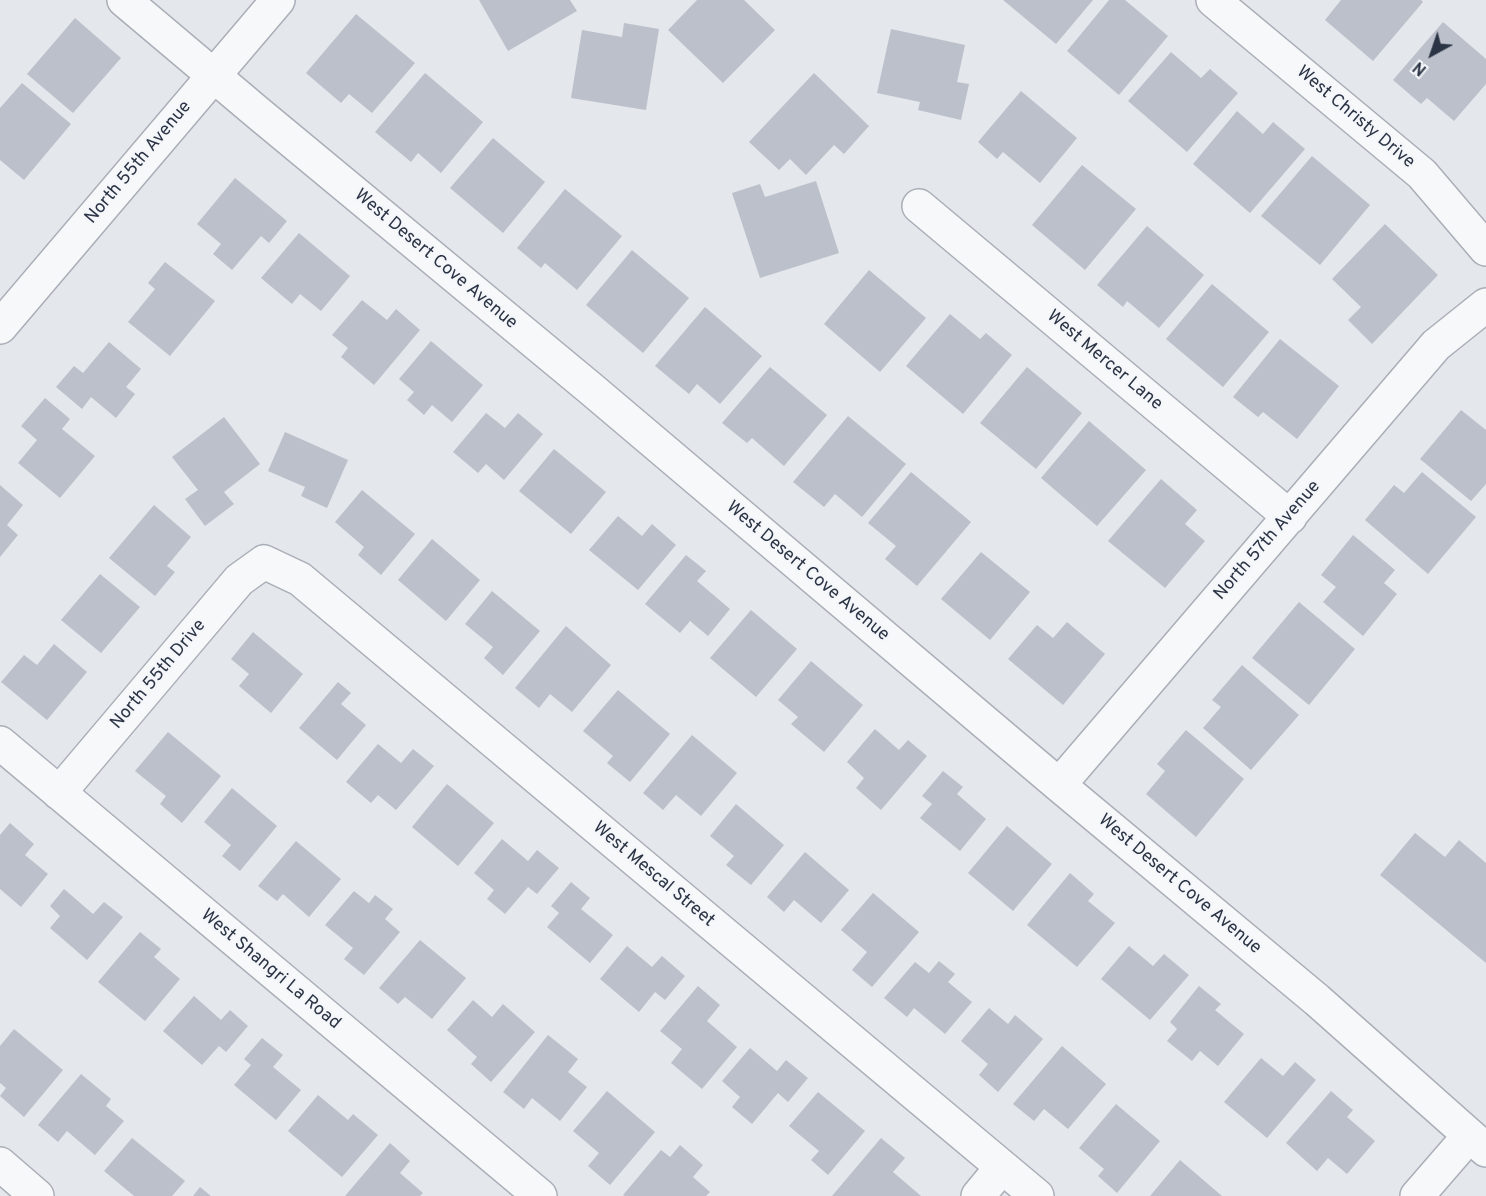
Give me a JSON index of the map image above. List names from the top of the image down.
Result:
{
  "streets": {
    "street": [
      "West Christy Drive",
      "North 55th Avenue",
      "West Desert Cove Avenue",
      "West Mercer Lane",
      "North 57th Avenue",
      "North 55th Drive",
      "West Mescal Street",
      "West Shangri La Road"
    ]
  },
  "crossings": [
    ["North 55th Avenue", "West Desert Cove Avenue"],
    ["West Desert Cove Avenue", "North 57th Avenue"],
    ["West Mercer Lane", "North 57th Avenue"],
    ["North 55th Drive", "West Mescal Street"],
    ["North 55th Drive", "West Shangri La Road"]
  ],
  "north": "bottom left"
}
